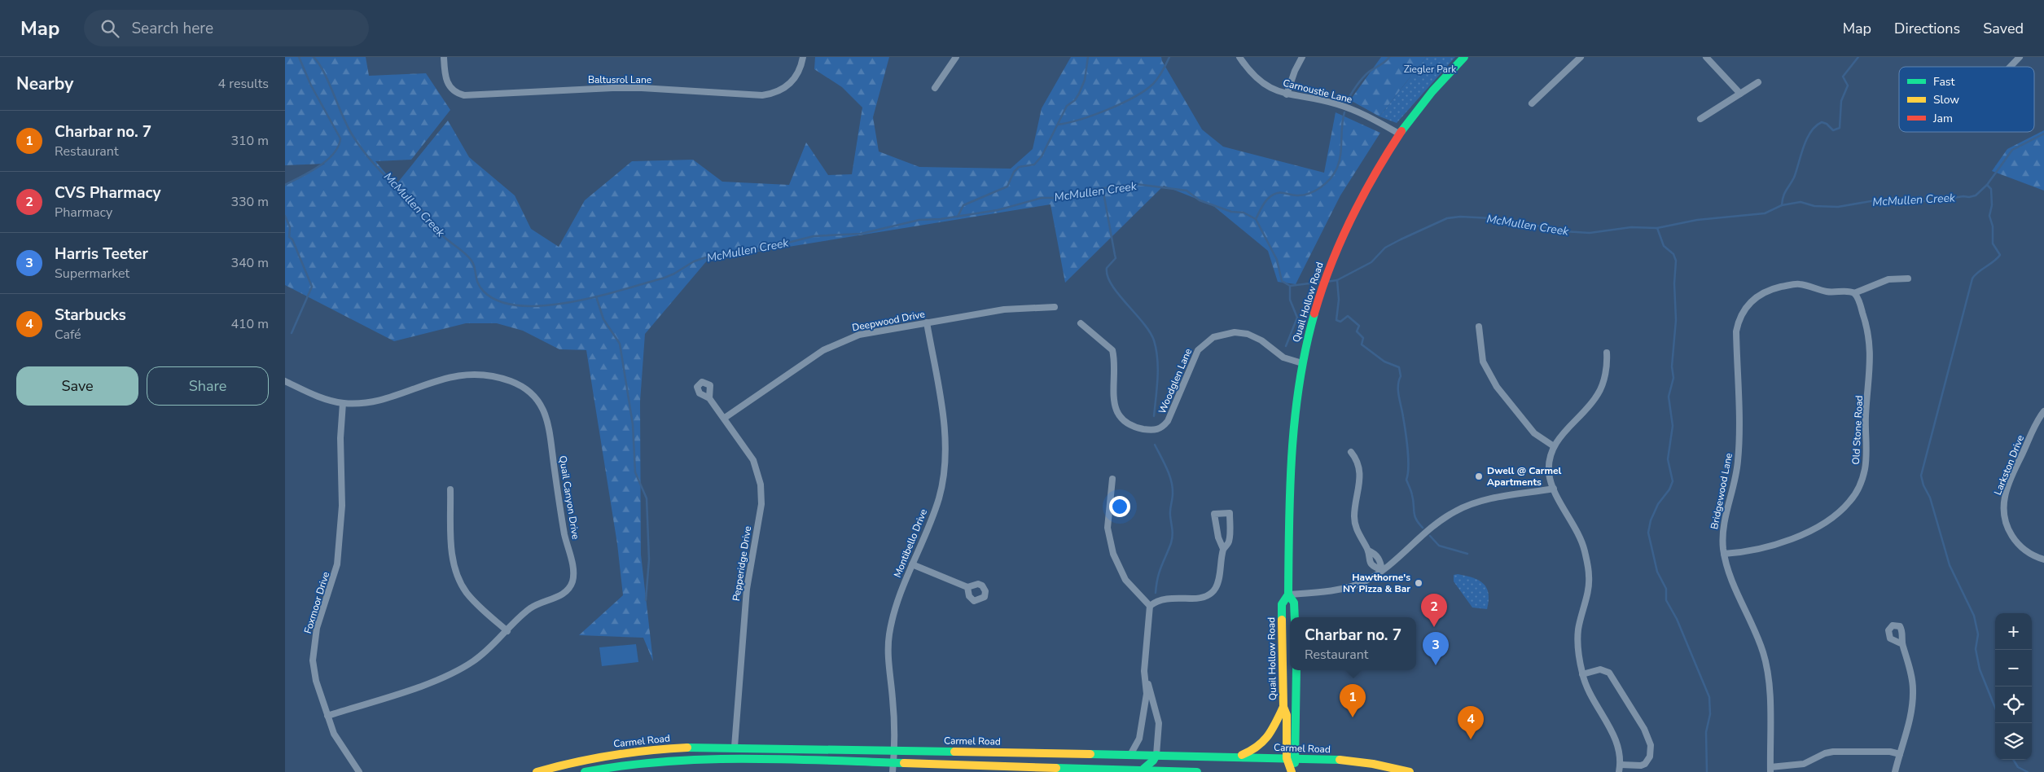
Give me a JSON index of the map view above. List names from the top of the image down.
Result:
{
  "streets": {
    "main road": ["Quail Hollow Road", "Carmel Road"],
    "street": [
      "Baltusrol Lane",
      "Carnoustie Lane",
      "Deepwood Drive",
      "Woodglen Lane",
      "Old Stone Road",
      "Larkston Drive",
      "Bridgewood Lane",
      "Quail Canyon Drive",
      "Montibello Drive",
      "Pepperidge Drive",
      "Foxmoor Drive"
    ]
  },
  "crossings": [
    ["Carnoustie Lane", "Quail Hollow Road"],
    ["Quail Hollow Road", "Woodglen Lane"],
    ["Quail Hollow Road", "Carmel Road"],
    ["Deepwood Drive", "Montibello Drive"],
    ["Deepwood Drive", "Pepperidge Drive"],
    ["Old Stone Road", "Bridgewood Lane"],
    ["Quail Canyon Drive", "Foxmoor Drive"],
    ["Montibello Drive", "Carmel Road"],
    ["Pepperidge Drive", "Carmel Road"]
  ],
  "water": ["McMullen Creek"],
  "parks": ["Ziegler Park"],
  "places": ["Dwell @ Carmel Apartments", "Hawthorne's NY Pizza & Bar"],
  "legend": ["Fast", "Slow", "Jam"],
  "page": {
    "header": "Map",
    "search": "Search here",
    "nav": ["Map", "Directions", "Saved"],
    "heading": ["Nearby", "4 results"],
    "list": [
      {
        "mark": "1",
        "name": "Charbar no. 7",
        "note": "Restaurant",
        "value": "310 m"
      },
      {
        "mark": "2",
        "name": "CVS Pharmacy",
        "note": "Pharmacy",
        "value": "330 m"
      },
      {
        "mark": "3",
        "name": "Harris Teeter",
        "note": "Supermarket",
        "value": "340 m"
      },
      {
        "mark": "4",
        "name": "Starbucks",
        "note": "Café",
        "value": "410 m"
      }
    ],
    "buttons": ["Save", "Share"],
    "pins": [
      "2",
      "3",
      "1",
      "4"
    ],
    "map_buttons": ["+", "−"],
    "popup": ["Charbar no. 7", "Restaurant"]
  }
}
